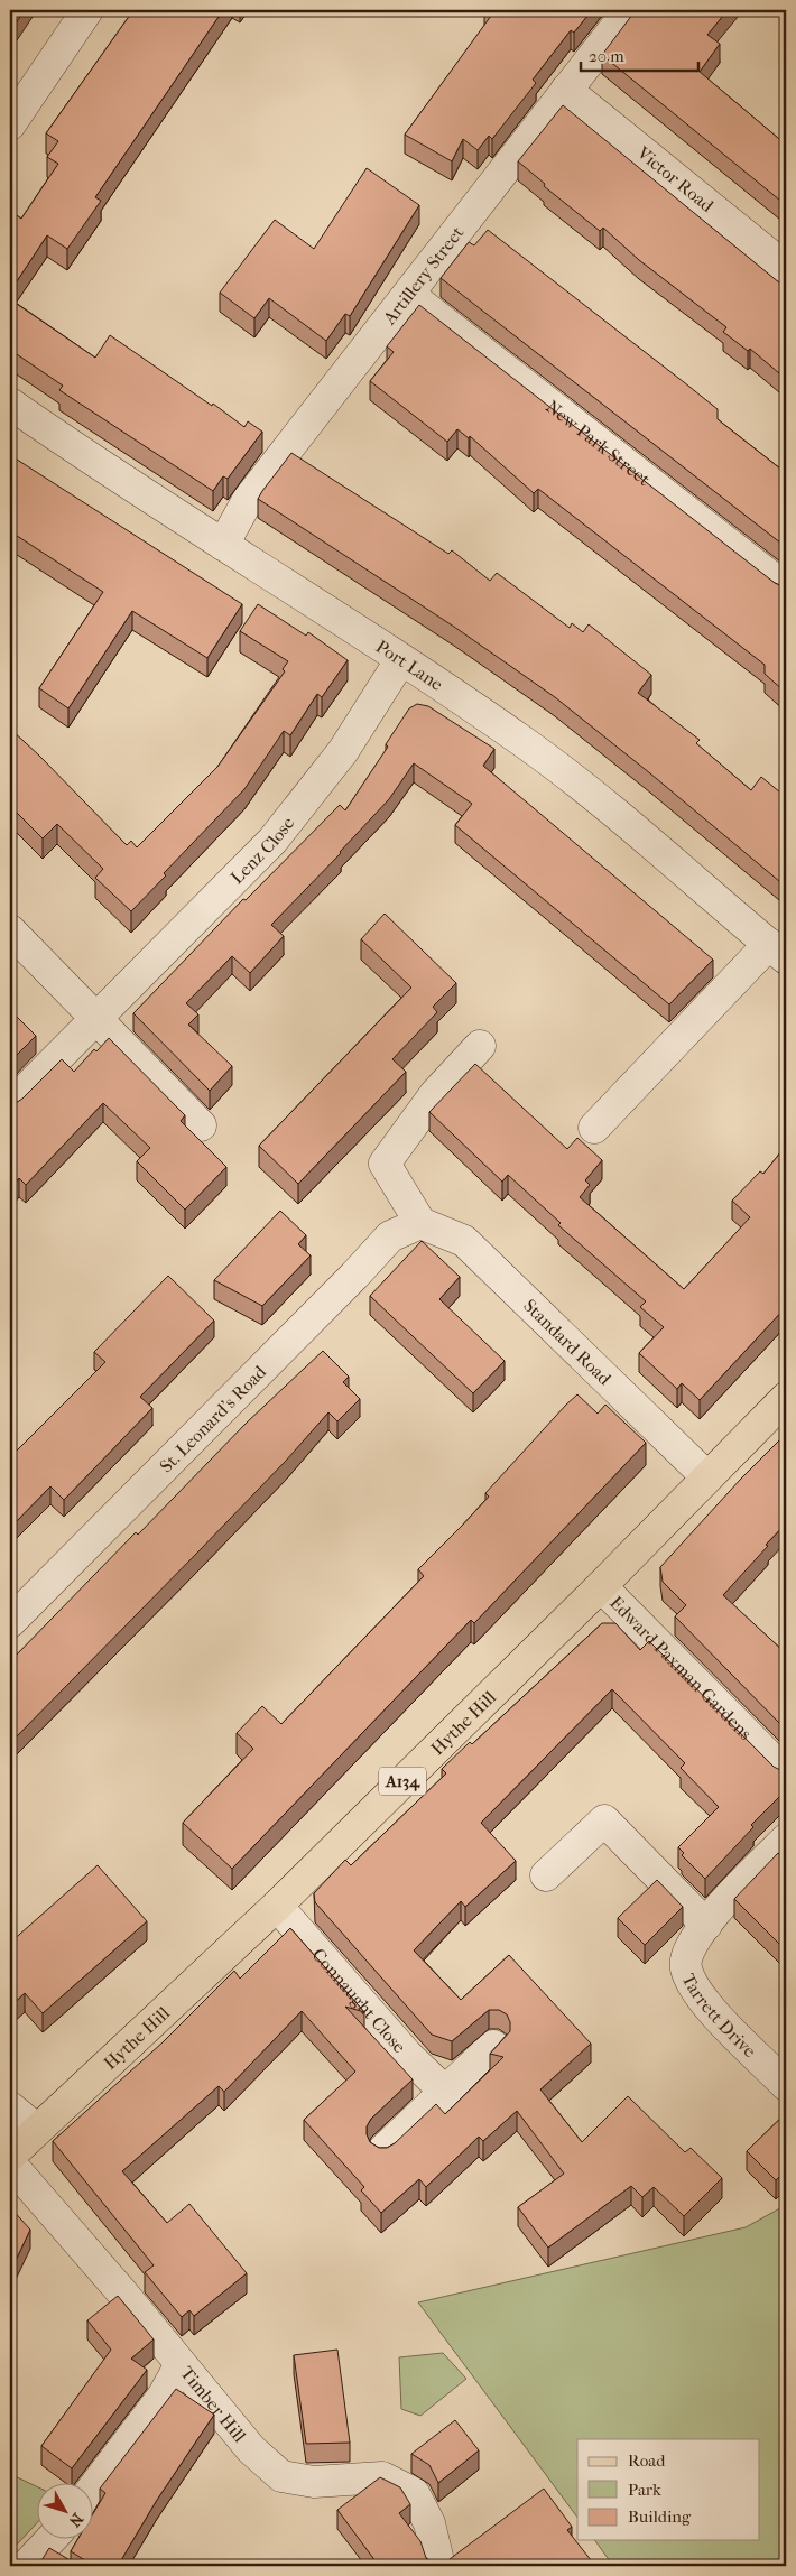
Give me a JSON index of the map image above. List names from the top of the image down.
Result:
{
  "streets": {
    "main road": ["Hythe Hill", "A134"],
    "street": [
      "Victor Road",
      "Artillery Street",
      "New Park Street",
      "Port Lane",
      "Lenz Close",
      "Standard Road",
      "St. Leonard's Road",
      "Edward Paxman Gardens",
      "Connaught Close",
      "Tarrett Drive",
      "Timber Hill"
    ]
  },
  "crossings": [
    ["Victor Road", "Artillery Street"],
    ["Artillery Street", "New Park Street"],
    ["Artillery Street", "Port Lane"],
    ["Port Lane", "Lenz Close"],
    ["Standard Road", "St. Leonard's Road"],
    ["Standard Road", "Hythe Hill"],
    ["Edward Paxman Gardens", "Hythe Hill"],
    ["Hythe Hill", "Connaught Close"]
  ],
  "legend": ["Road", "Park", "Building"],
  "scale_bar": "20 m",
  "north": "bottom right"
}
